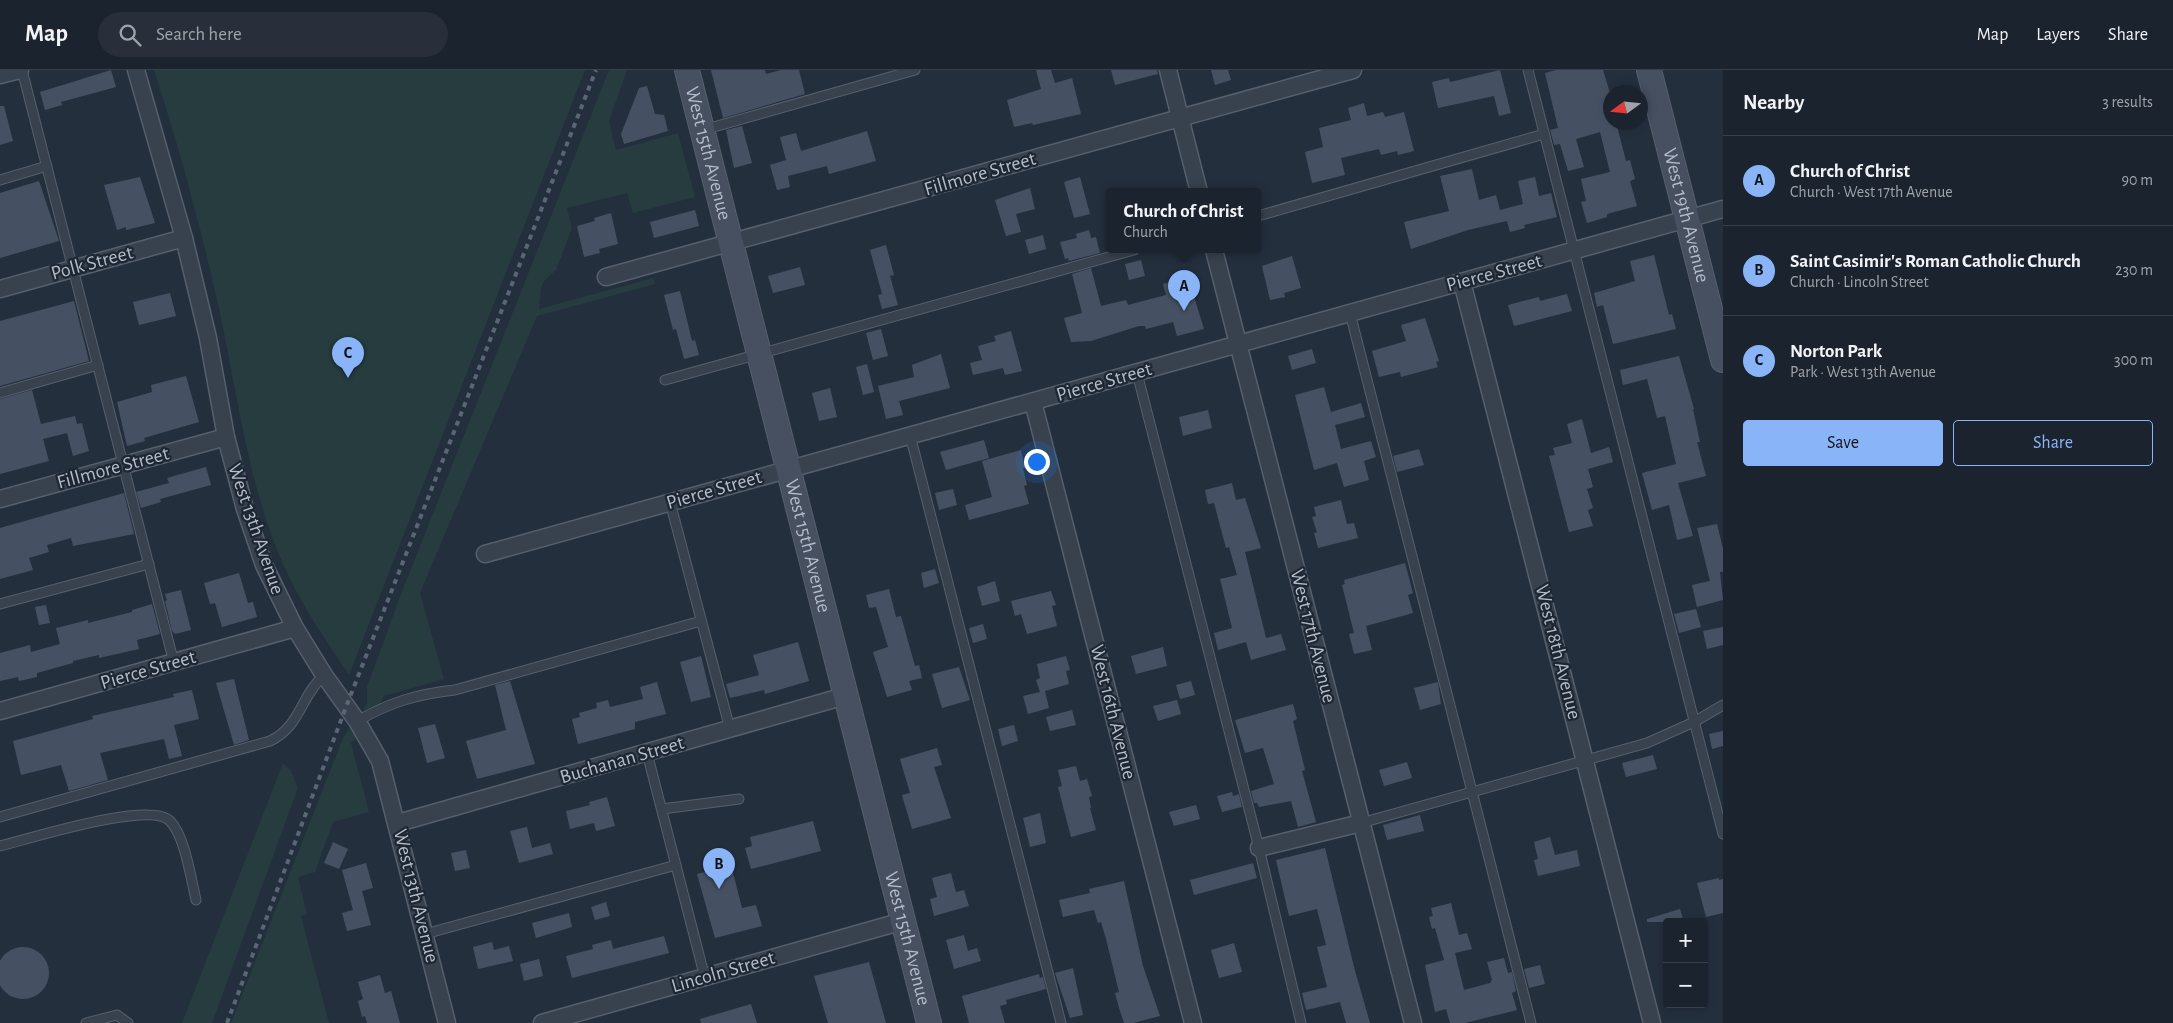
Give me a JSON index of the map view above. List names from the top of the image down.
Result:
{
  "streets": {
    "main road": ["West 15th Avenue", "West 19th Avenue"],
    "street": [
      "Fillmore Street",
      "Polk Street",
      "Pierce Street",
      "West 13th Avenue",
      "West 17th Avenue",
      "West 18th Avenue",
      "West 16th Avenue",
      "Buchanan Street",
      "Lincoln Street"
    ]
  },
  "crossings": [
    ["West 15th Avenue", "Fillmore Street"],
    ["West 15th Avenue", "Pierce Street"],
    ["West 15th Avenue", "Buchanan Street"],
    ["West 15th Avenue", "Lincoln Street"],
    ["Fillmore Street", "West 13th Avenue"],
    ["West 19th Avenue", "Pierce Street"],
    ["Polk Street", "West 13th Avenue"],
    ["Pierce Street", "West 13th Avenue"],
    ["Pierce Street", "West 17th Avenue"],
    ["Pierce Street", "West 18th Avenue"],
    ["Pierce Street", "West 16th Avenue"],
    ["West 13th Avenue", "Buchanan Street"]
  ],
  "north": "left",
  "page": {
    "header": "Map",
    "search": "Search here",
    "nav": ["Map", "Layers", "Share"],
    "heading": ["Nearby", "3 results"],
    "list": [
      {
        "mark": "A",
        "name": "Church of Christ",
        "note": "Church · West 17th Avenue",
        "value": "90 m"
      },
      {
        "mark": "B",
        "name": "Saint Casimir's Roman Catholic Church",
        "note": "Church · Lincoln Street",
        "value": "230 m"
      },
      {
        "mark": "C",
        "name": "Norton Park",
        "note": "Park · West 13th Avenue",
        "value": "300 m"
      }
    ],
    "popup": ["Church of Christ", "Church"],
    "pins": ["A", "C", "B"],
    "buttons": ["Save", "Share"],
    "map_buttons": ["+", "−"]
  }
}
